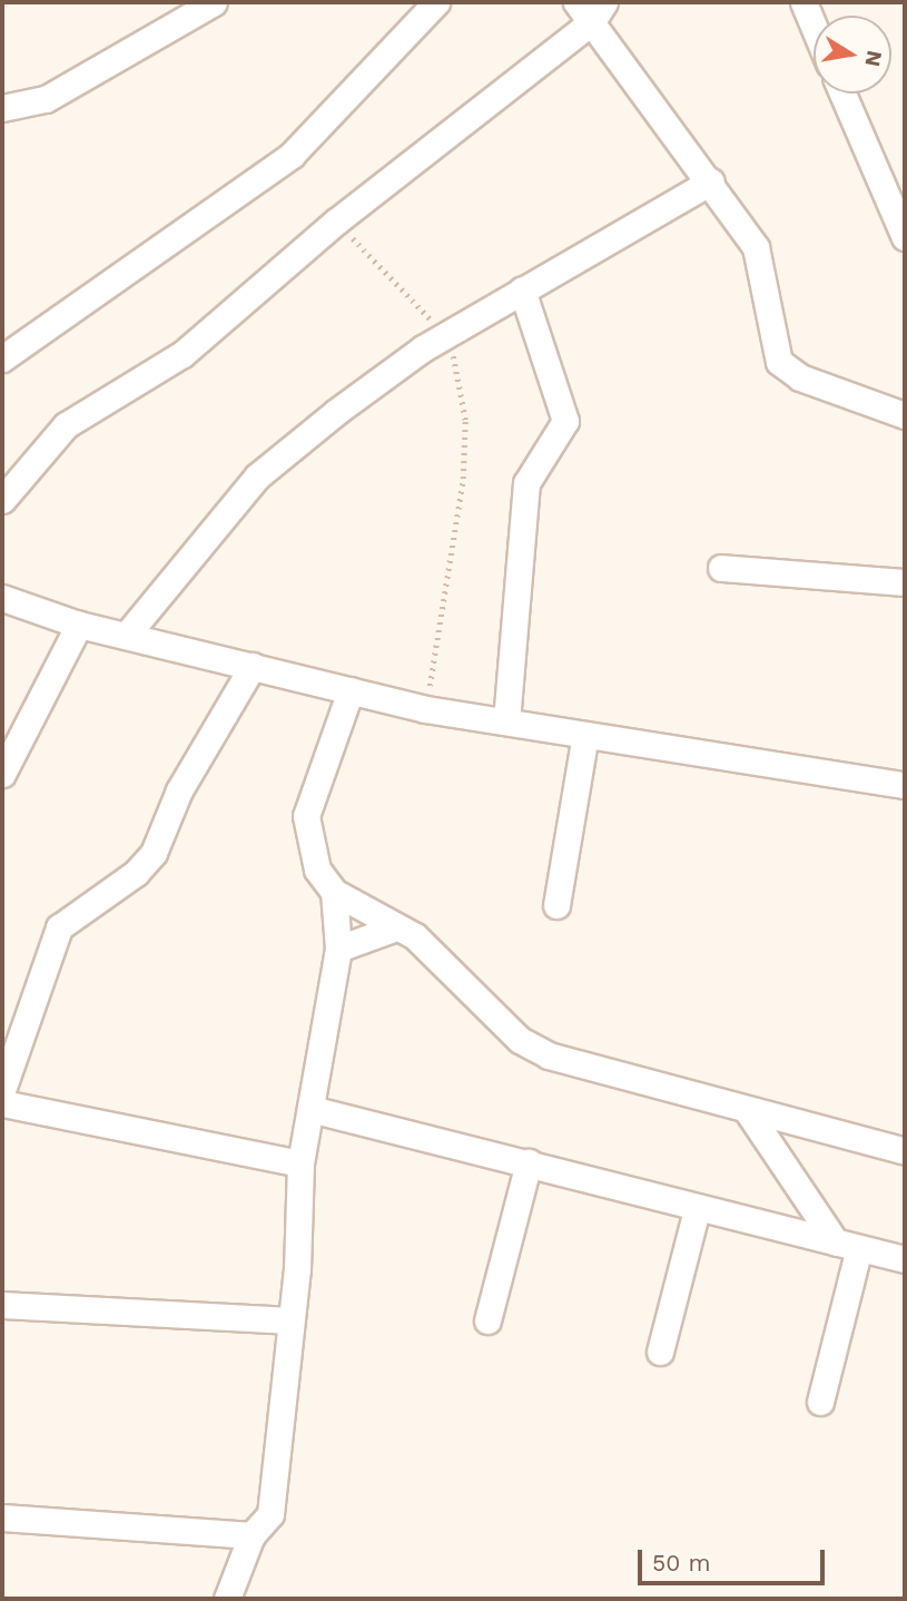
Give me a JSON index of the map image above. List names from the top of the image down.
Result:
{
  "scale_bar": "50 m",
  "north": "right"
}
